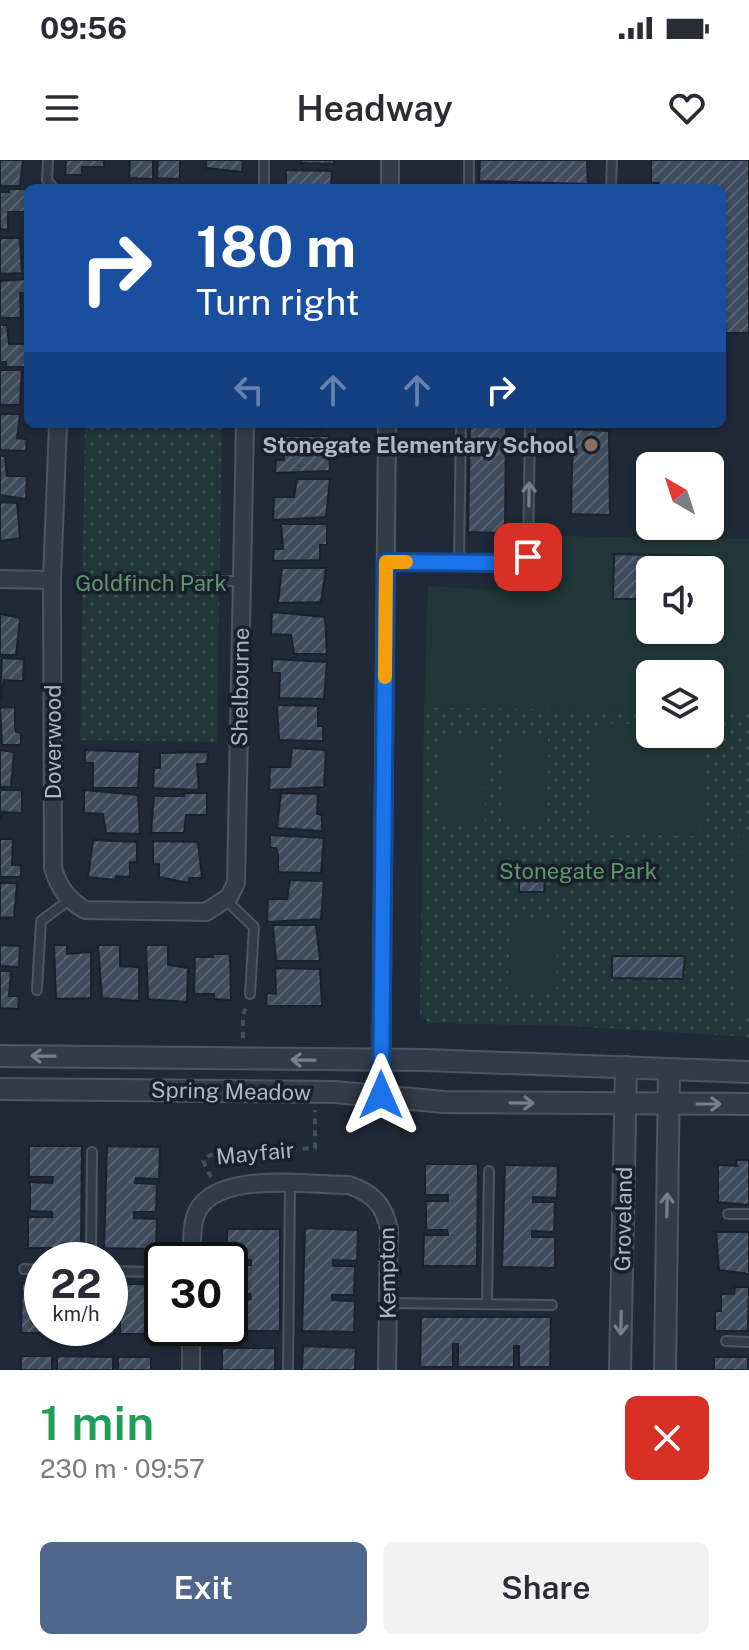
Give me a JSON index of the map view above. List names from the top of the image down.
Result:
{
  "streets": {
    "street": [
      "Shelbourne",
      "Doverwood",
      "Spring Meadow",
      "Mayfair",
      "Groveland",
      "Kempton"
    ]
  },
  "crossings": [
    ["Spring Meadow", "Mayfair"],
    ["Spring Meadow", "Groveland"],
    ["Mayfair", "Kempton"]
  ],
  "parks": ["Goldfinch Park", "Stonegate Park"],
  "places": ["Stonegate Elementary School"],
  "north": "top left",
  "page": {
    "status": "09:56",
    "header": "Headway",
    "turn": ["180 m", "Turn right"],
    "speed": "22 km/h",
    "limit": "30",
    "heading": ["1 min", "230 m · 09:57"],
    "buttons": ["Exit", "Share"]
  }
}
